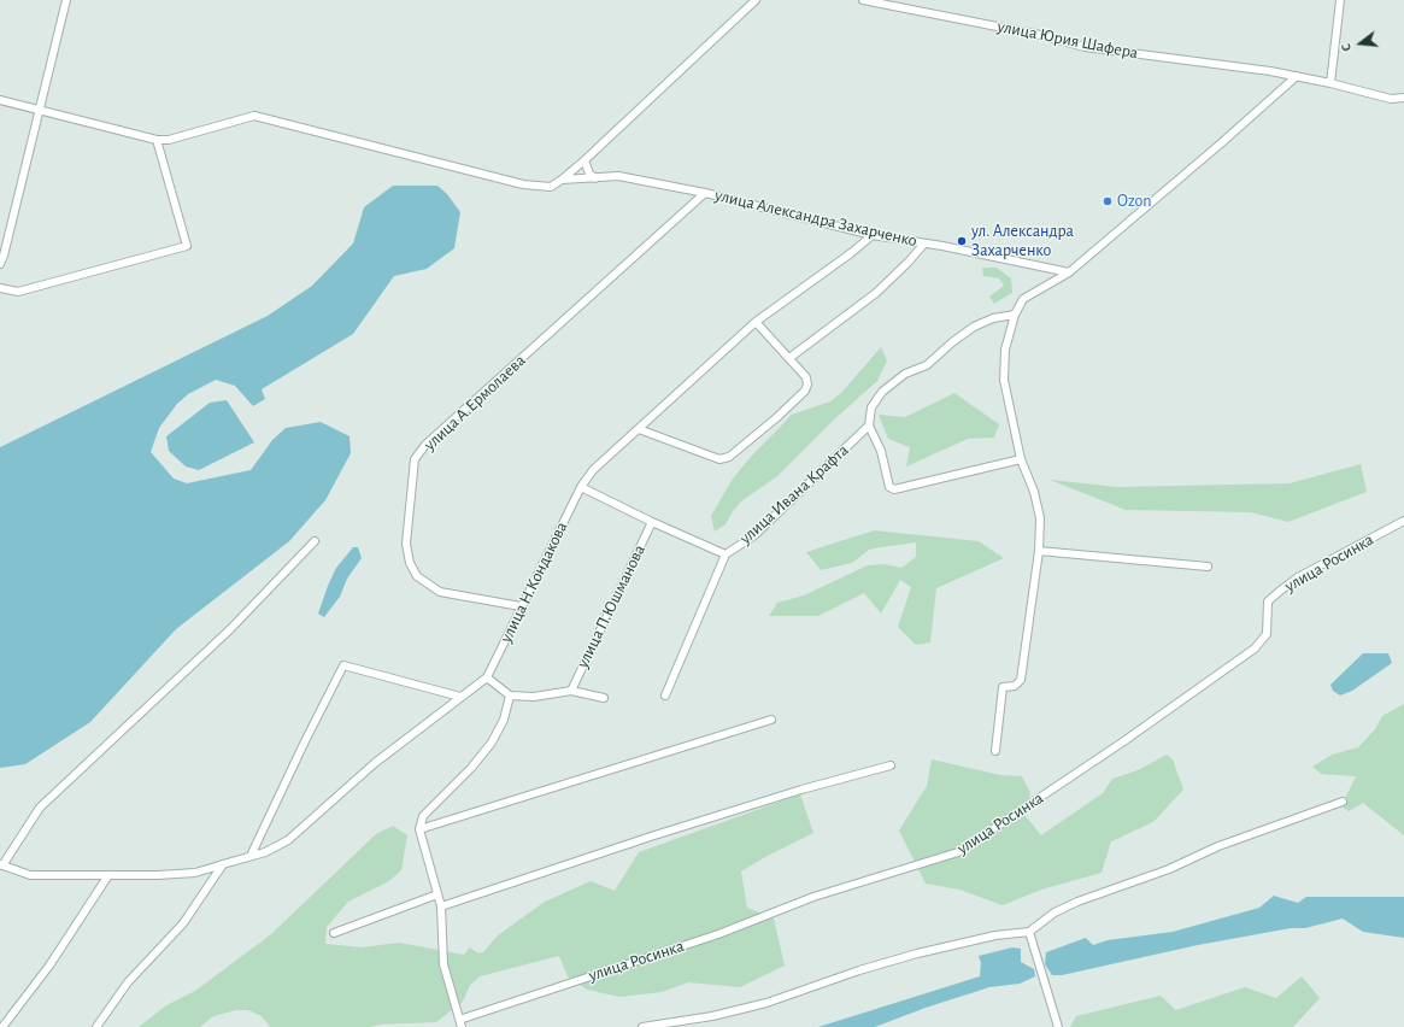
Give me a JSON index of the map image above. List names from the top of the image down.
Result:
{
  "streets": {
    "street": [
      "улица Юрия Шафера",
      "улица Александра Захарченко",
      "улица А.Ермолаева",
      "улица Ивана Крафта",
      "улица Росинка",
      "улица Н.Кондакова",
      "улица П.Юшманова"
    ]
  },
  "crossings": [
    ["улица Александра Захарченко", "улица А.Ермолаева"],
    ["улица Александра Захарченко", "улица Н.Кондакова"],
    ["улица А.Ермолаева", "улица Н.Кондакова"]
  ],
  "places": ["Ozon", "ул. Александра Захарченко"],
  "north": "left"
}
